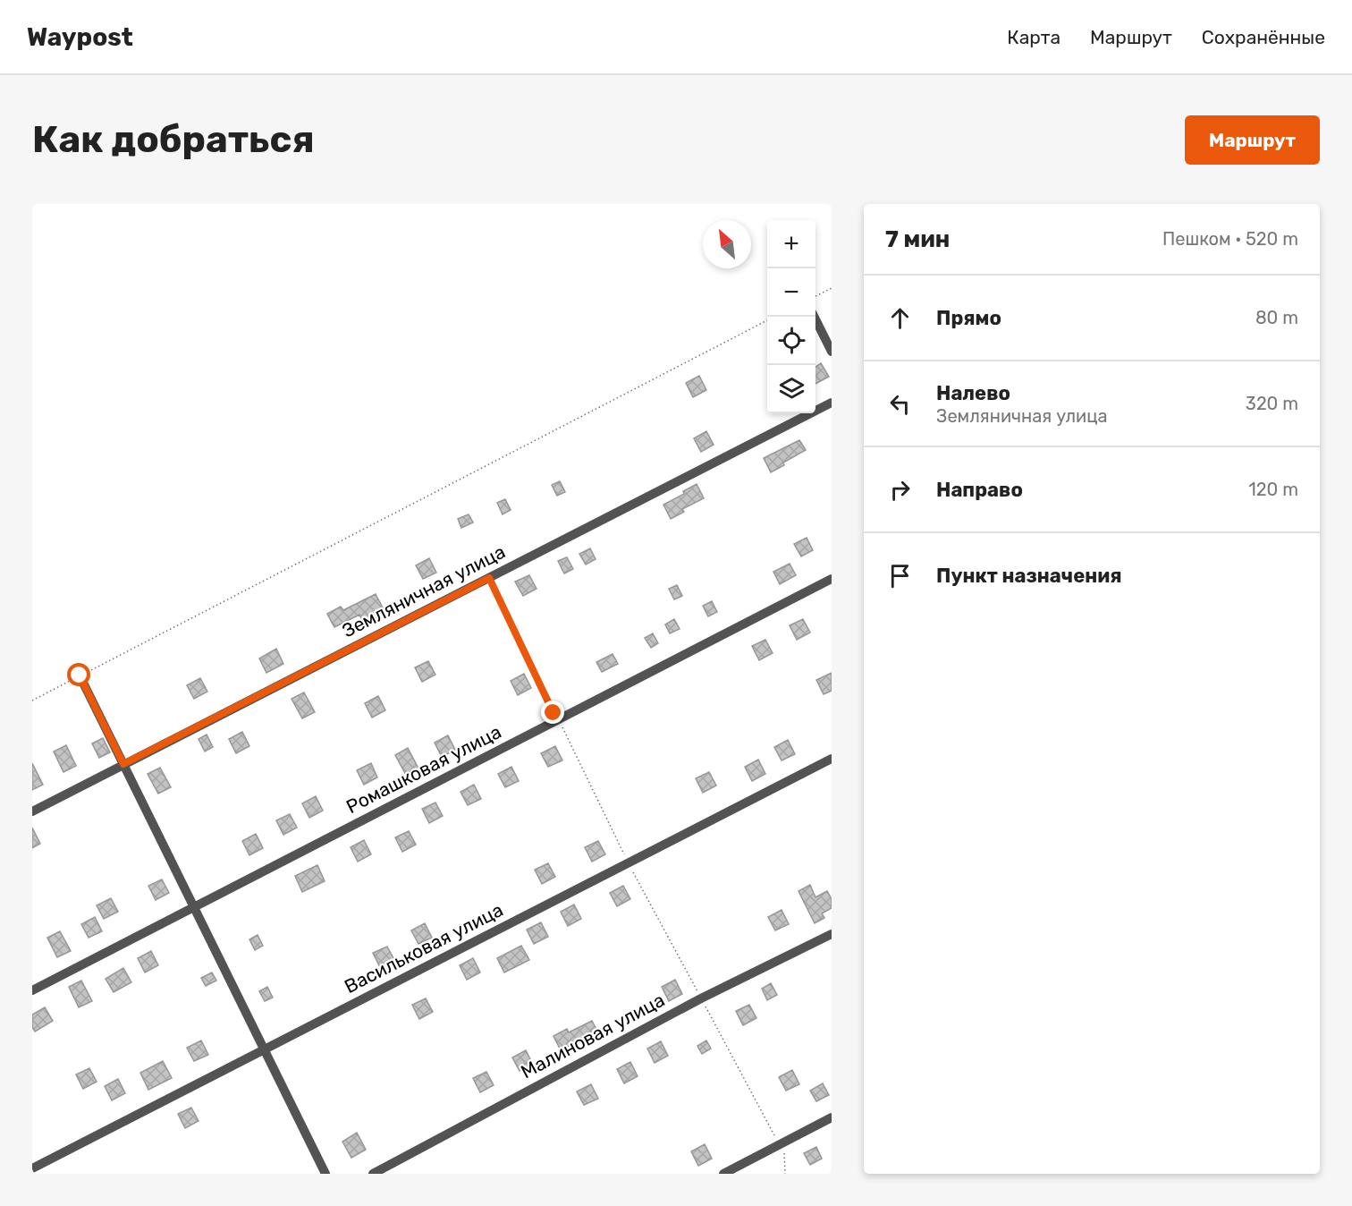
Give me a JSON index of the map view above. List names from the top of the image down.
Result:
{
  "streets": {
    "street": [
      "Земляничная улица",
      "Ромашковая улица",
      "Васильковая улица",
      "Малиновая улица"
    ]
  },
  "north": "top left",
  "page": {
    "header": "Waypost",
    "nav": ["Карта", "Маршрут", "Сохранённые"],
    "buttons": "Маршрут",
    "title": "Как добраться",
    "heading": ["7 мин", "Пешком · 520 m"],
    "map_buttons": ["+", "−"],
    "list": [
      ["Прямо", "80 m"],
      ["Налево", "Земляничная улица", "320 m"],
      ["Направо", "120 m"],
      "Пункт назначения"
    ]
  }
}
